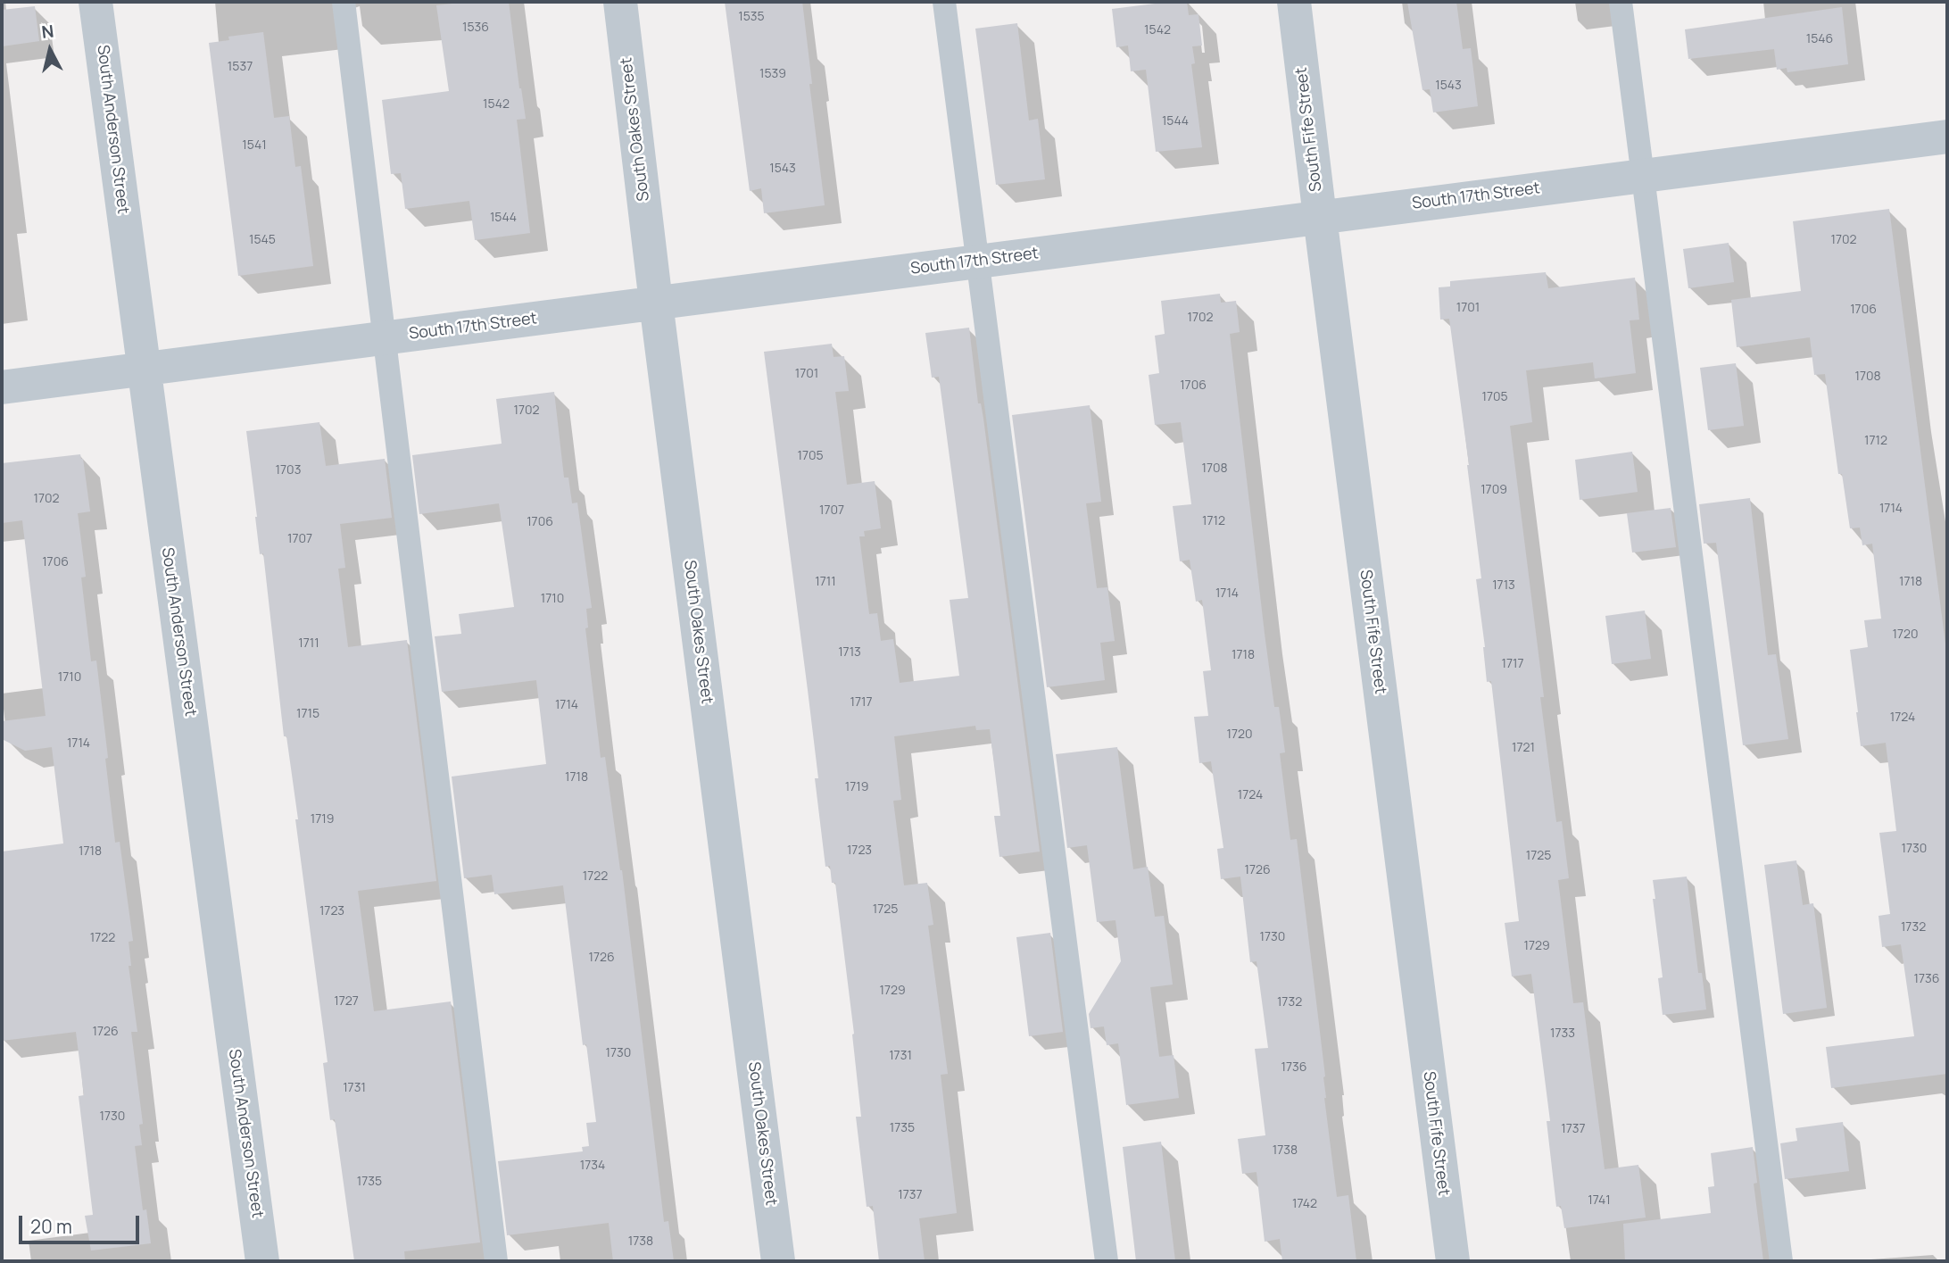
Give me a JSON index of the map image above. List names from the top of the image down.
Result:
{
  "streets": {
    "street": [
      "South Anderson Street",
      "South Oakes Street",
      "South Fife Street",
      "South 17th Street"
    ]
  },
  "crossings": [
    ["South Anderson Street", "South 17th Street"],
    ["South Oakes Street", "South 17th Street"],
    ["South Fife Street", "South 17th Street"]
  ],
  "house_numbers": [
    "1535",
    "1536",
    "1542",
    "1546",
    "1537",
    "1539",
    "1543",
    "1542",
    "1544",
    "1541",
    "1543",
    "1544",
    "1545",
    "1702",
    "1701",
    "1706",
    "1702",
    "1701",
    "1708",
    "1706",
    "1705",
    "1702",
    "1712",
    "1705",
    "1708",
    "1703",
    "1709",
    "1702",
    "1714",
    "1707",
    "1712",
    "1706",
    "1707",
    "1706",
    "1711",
    "1718",
    "1713",
    "1714",
    "1710",
    "1720",
    "1711",
    "1713",
    "1718",
    "1717",
    "1710",
    "1717",
    "1714",
    "1715",
    "1724",
    "1720",
    "1714",
    "1721",
    "1718",
    "1719",
    "1724",
    "1719",
    "1730",
    "1723",
    "1718",
    "1725",
    "1726",
    "1722",
    "1725",
    "1723",
    "1732",
    "1730",
    "1722",
    "1729",
    "1726",
    "1736",
    "1729",
    "1727",
    "1732",
    "1726",
    "1733",
    "1730",
    "1731",
    "1736",
    "1731",
    "1730",
    "1735",
    "1737",
    "1738",
    "1734",
    "1735",
    "1737",
    "1741",
    "1742",
    "1738"
  ],
  "scale_bar": "20 m",
  "north": "top"
}
